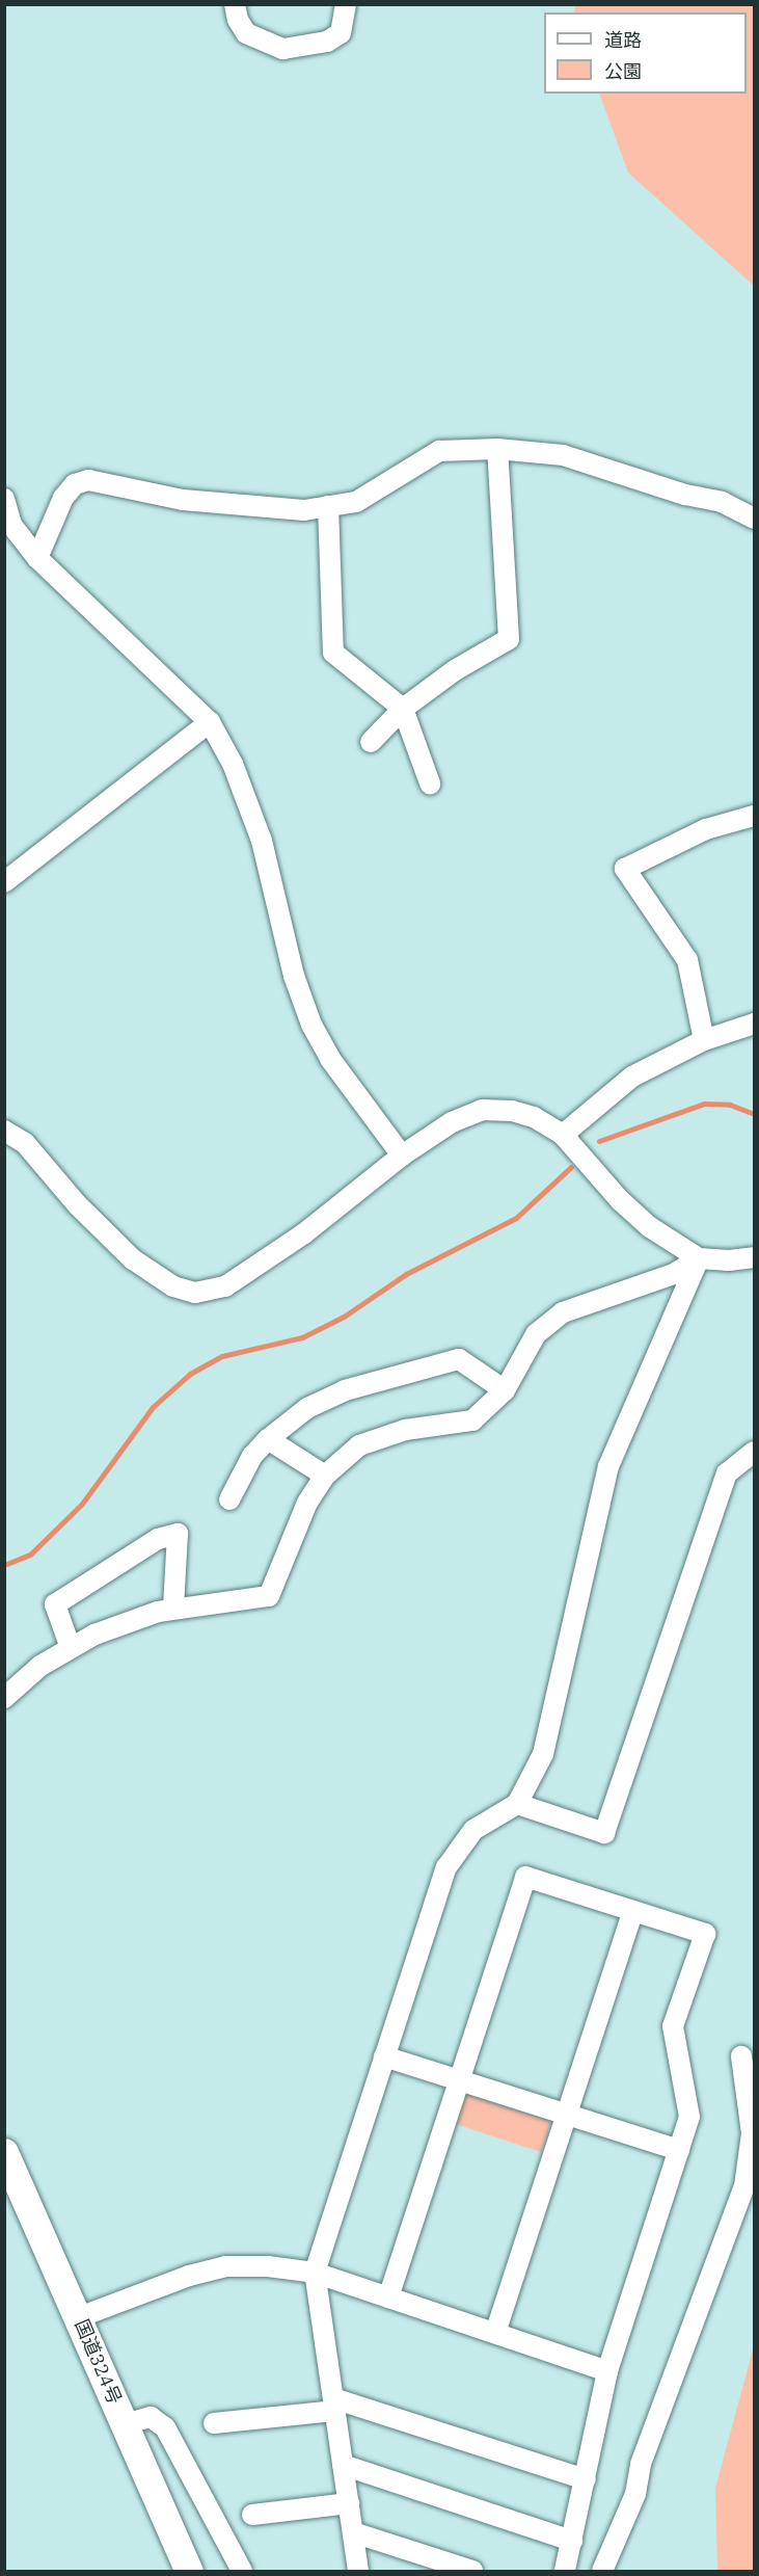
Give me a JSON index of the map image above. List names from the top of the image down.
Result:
{
  "streets": {
    "highway": ["国道324号"]
  },
  "legend": ["道路", "公園"]
}
